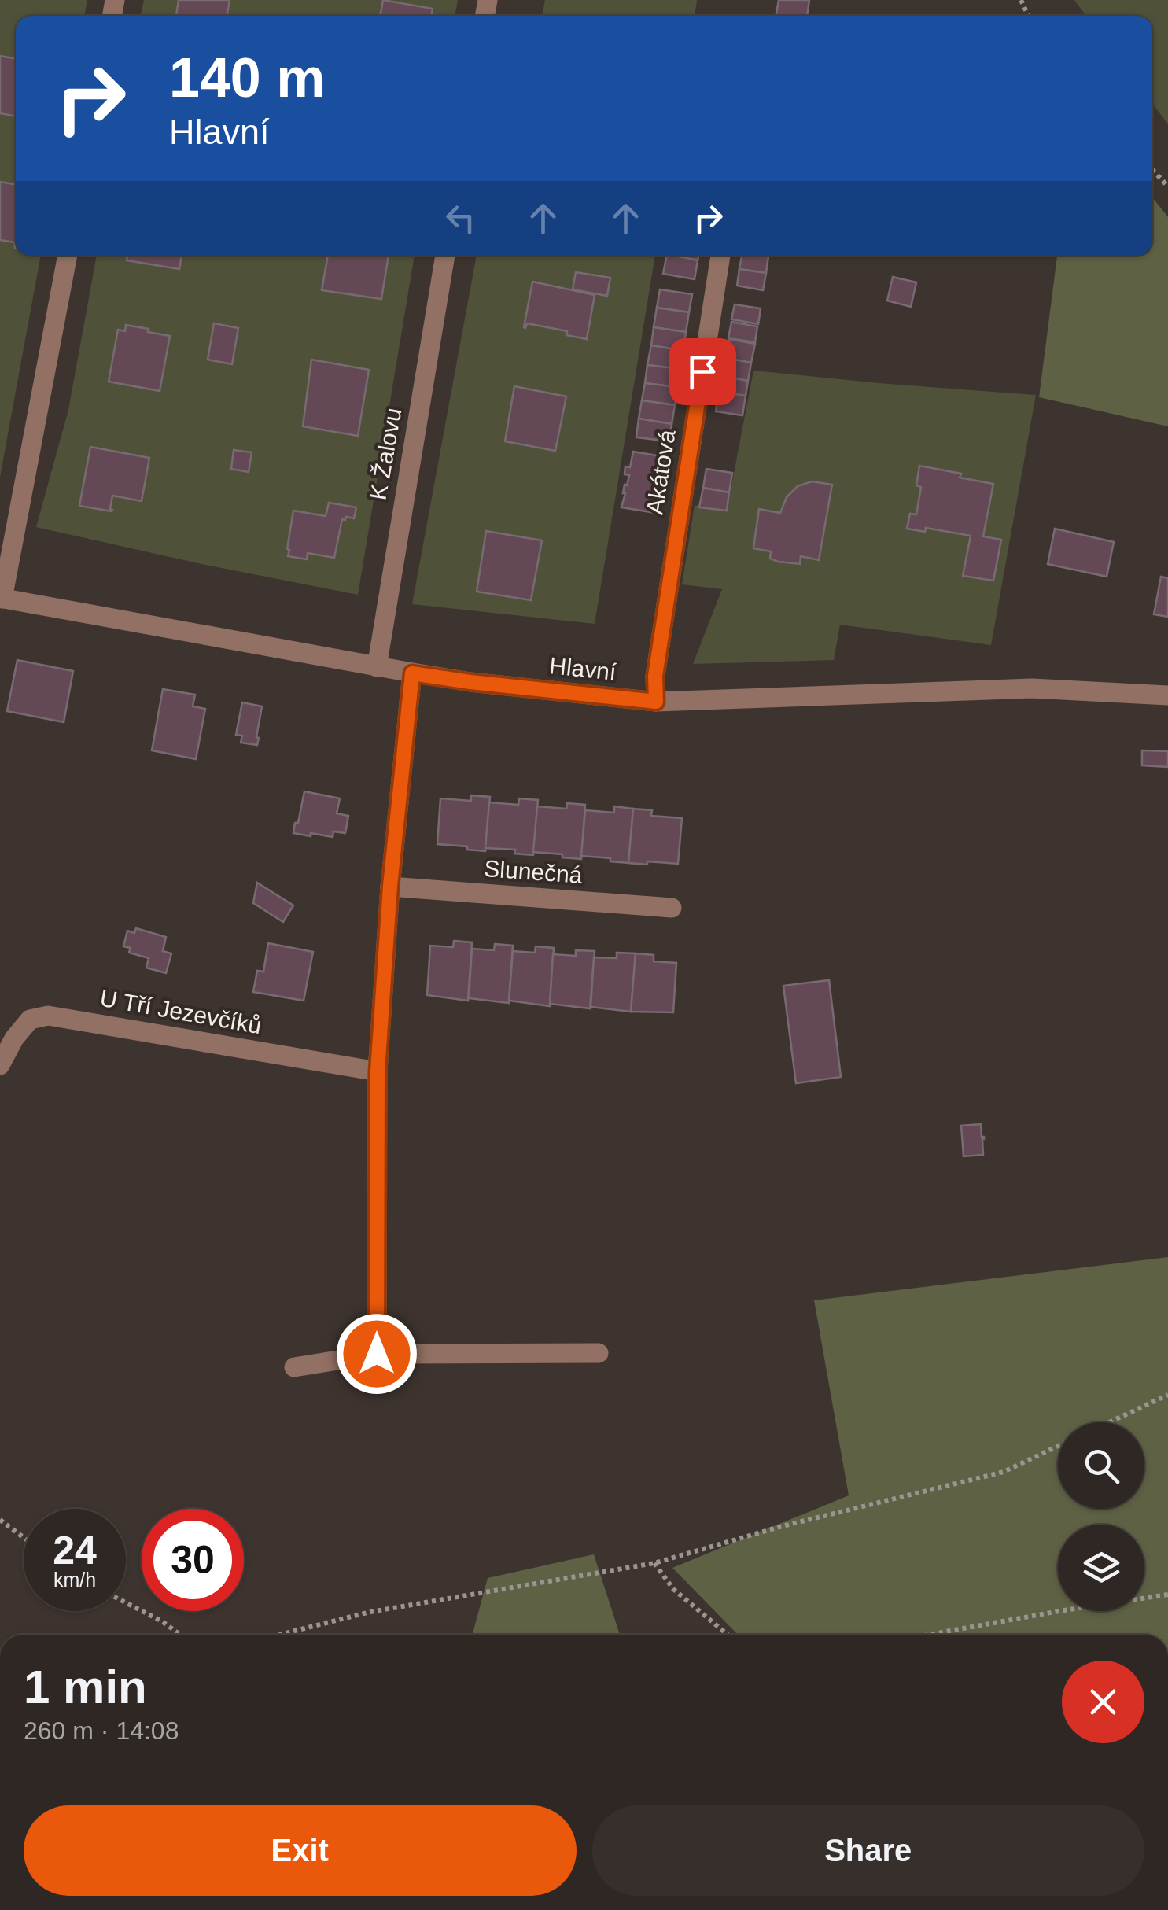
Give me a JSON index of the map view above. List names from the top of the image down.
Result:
{
  "streets": {
    "street": [
      "K Žalovu",
      "Akátová",
      "Hlavní",
      "Slunečná",
      "U Tří Jezevčíků"
    ]
  },
  "crossings": [
    ["K Žalovu", "Hlavní"],
    ["Akátová", "Hlavní"]
  ],
  "page": {
    "turn": ["140 m", "Hlavní"],
    "speed": "24 km/h",
    "limit": "30",
    "heading": ["1 min", "260 m · 14:08"],
    "buttons": ["Exit", "Share"]
  }
}
